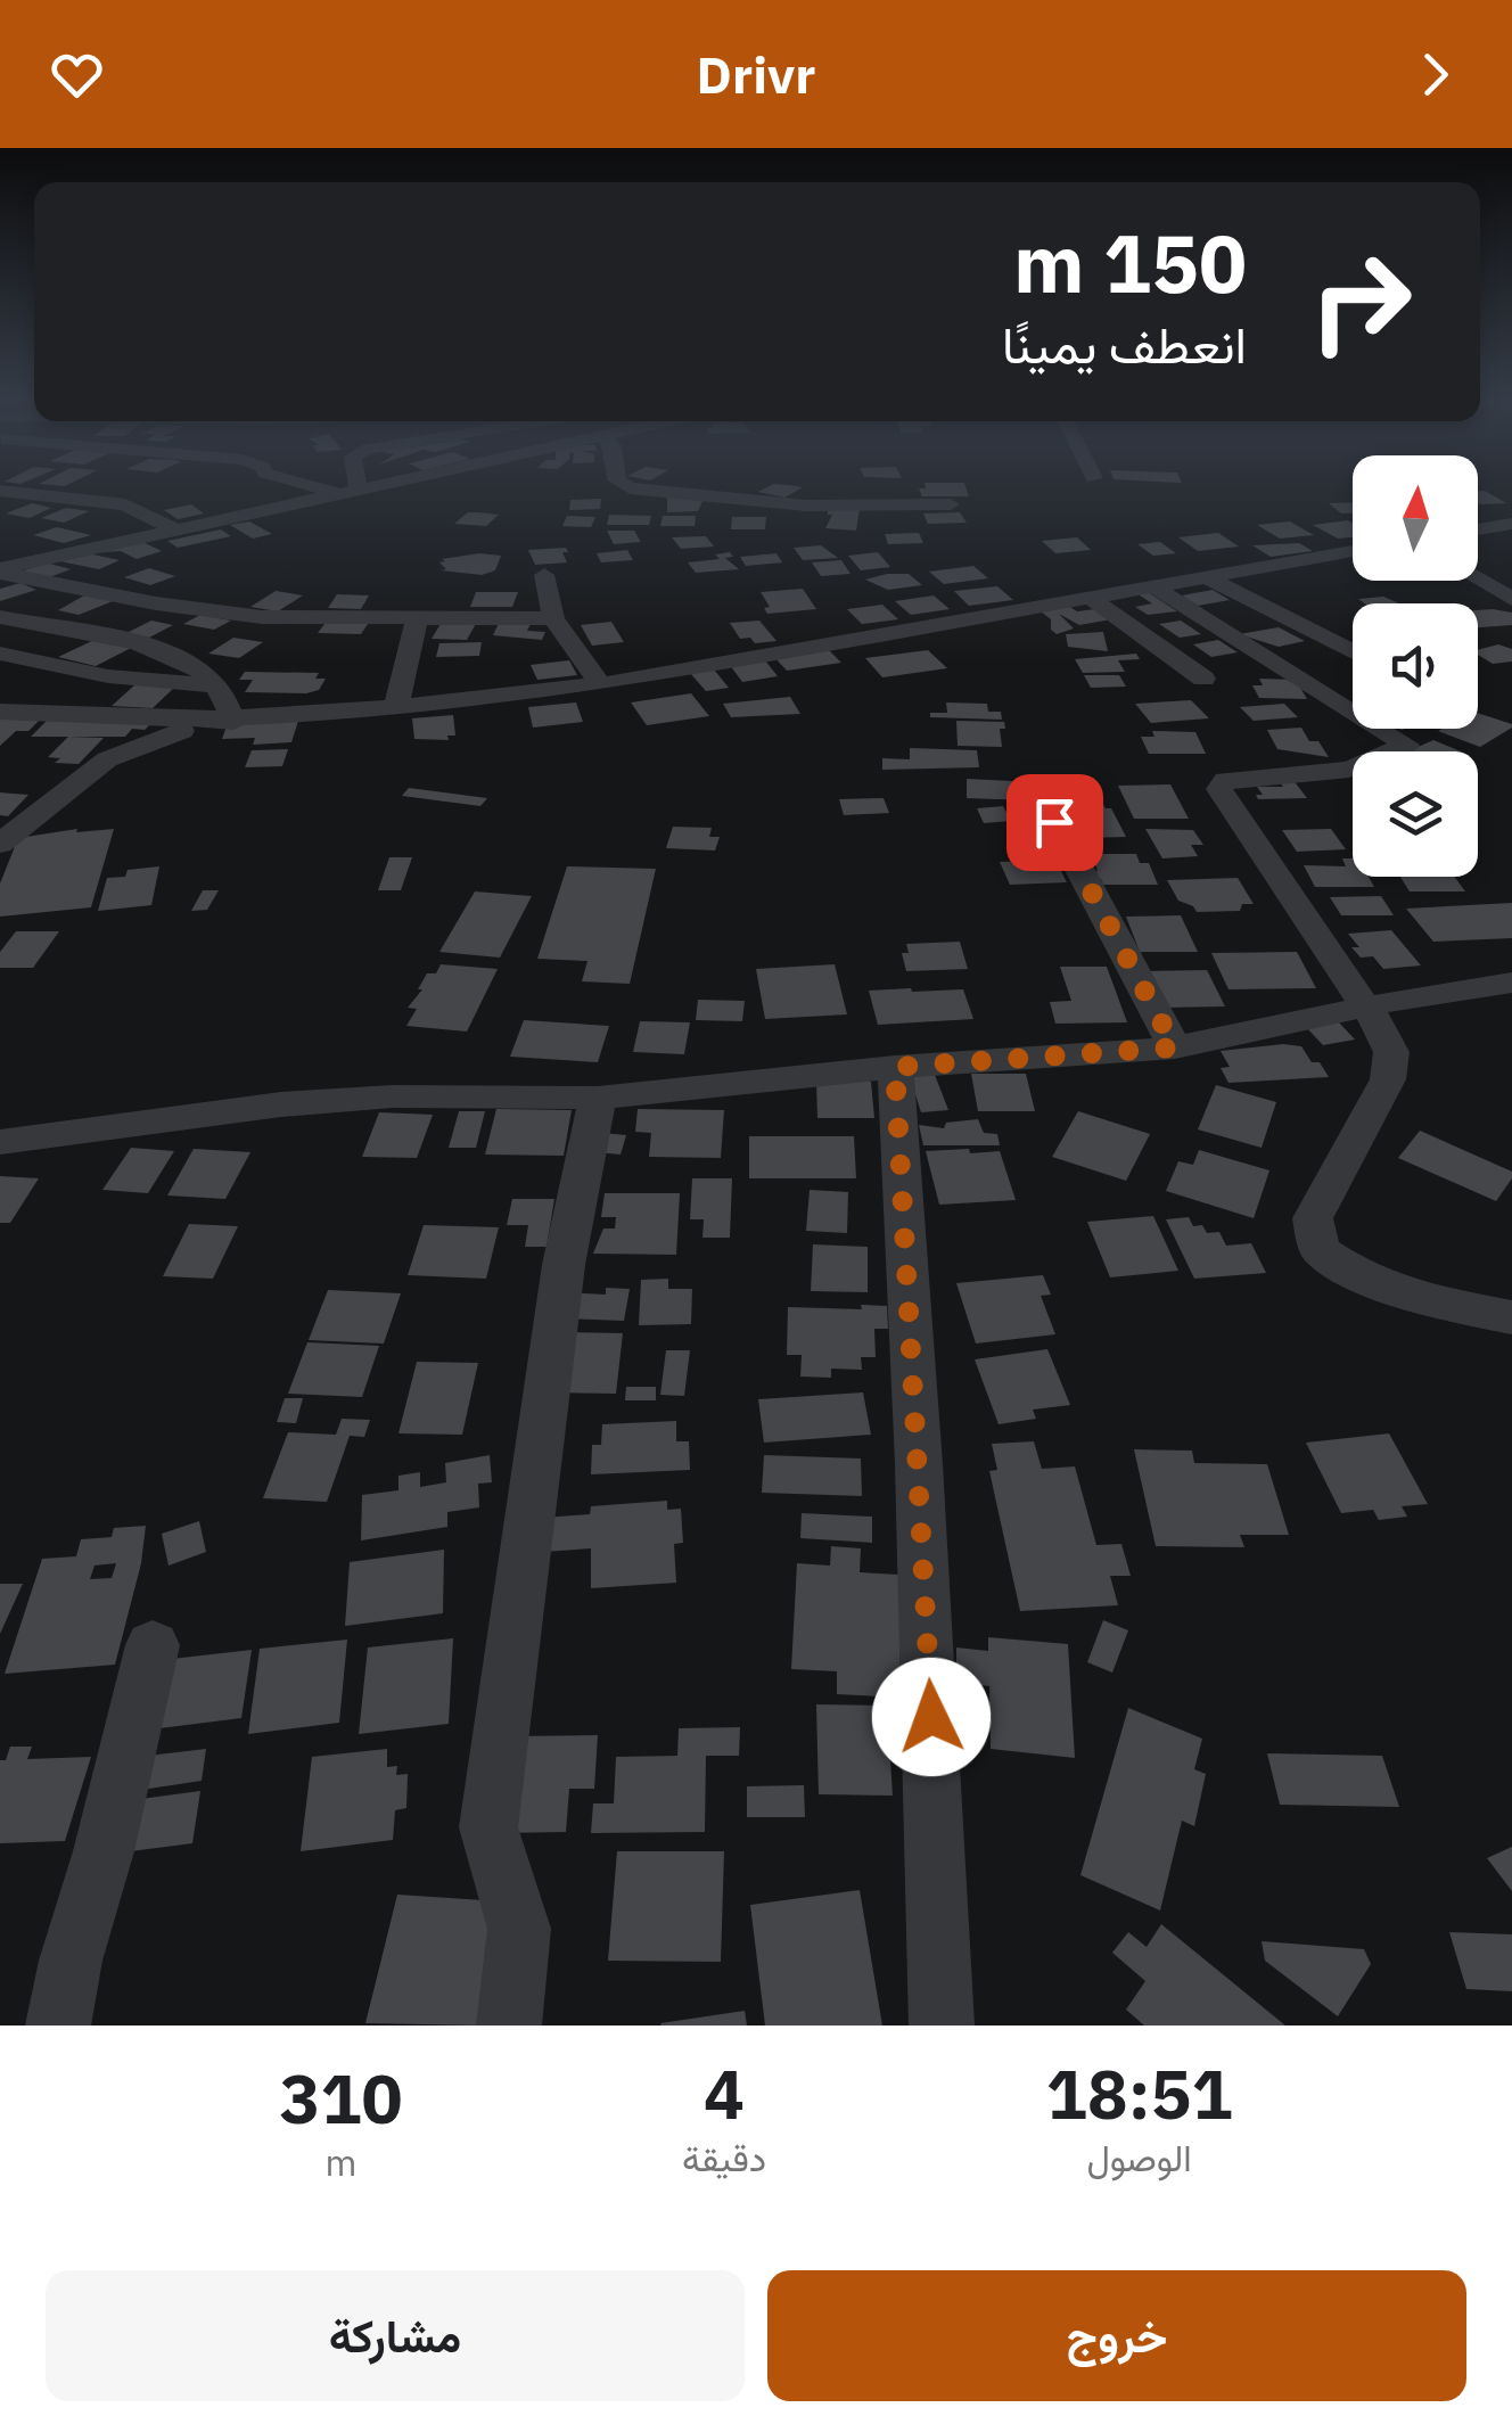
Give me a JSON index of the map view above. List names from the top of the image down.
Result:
{
  "north": "top",
  "page": {
    "header": "Drivr",
    "turn": ["150 m", "انعطف يمينًا"],
    "eta": [
      "18:51",
      "الوصول",
      "4",
      "دقيقة",
      "310",
      "m"
    ],
    "buttons": ["خروج", "مشاركة"]
  }
}
